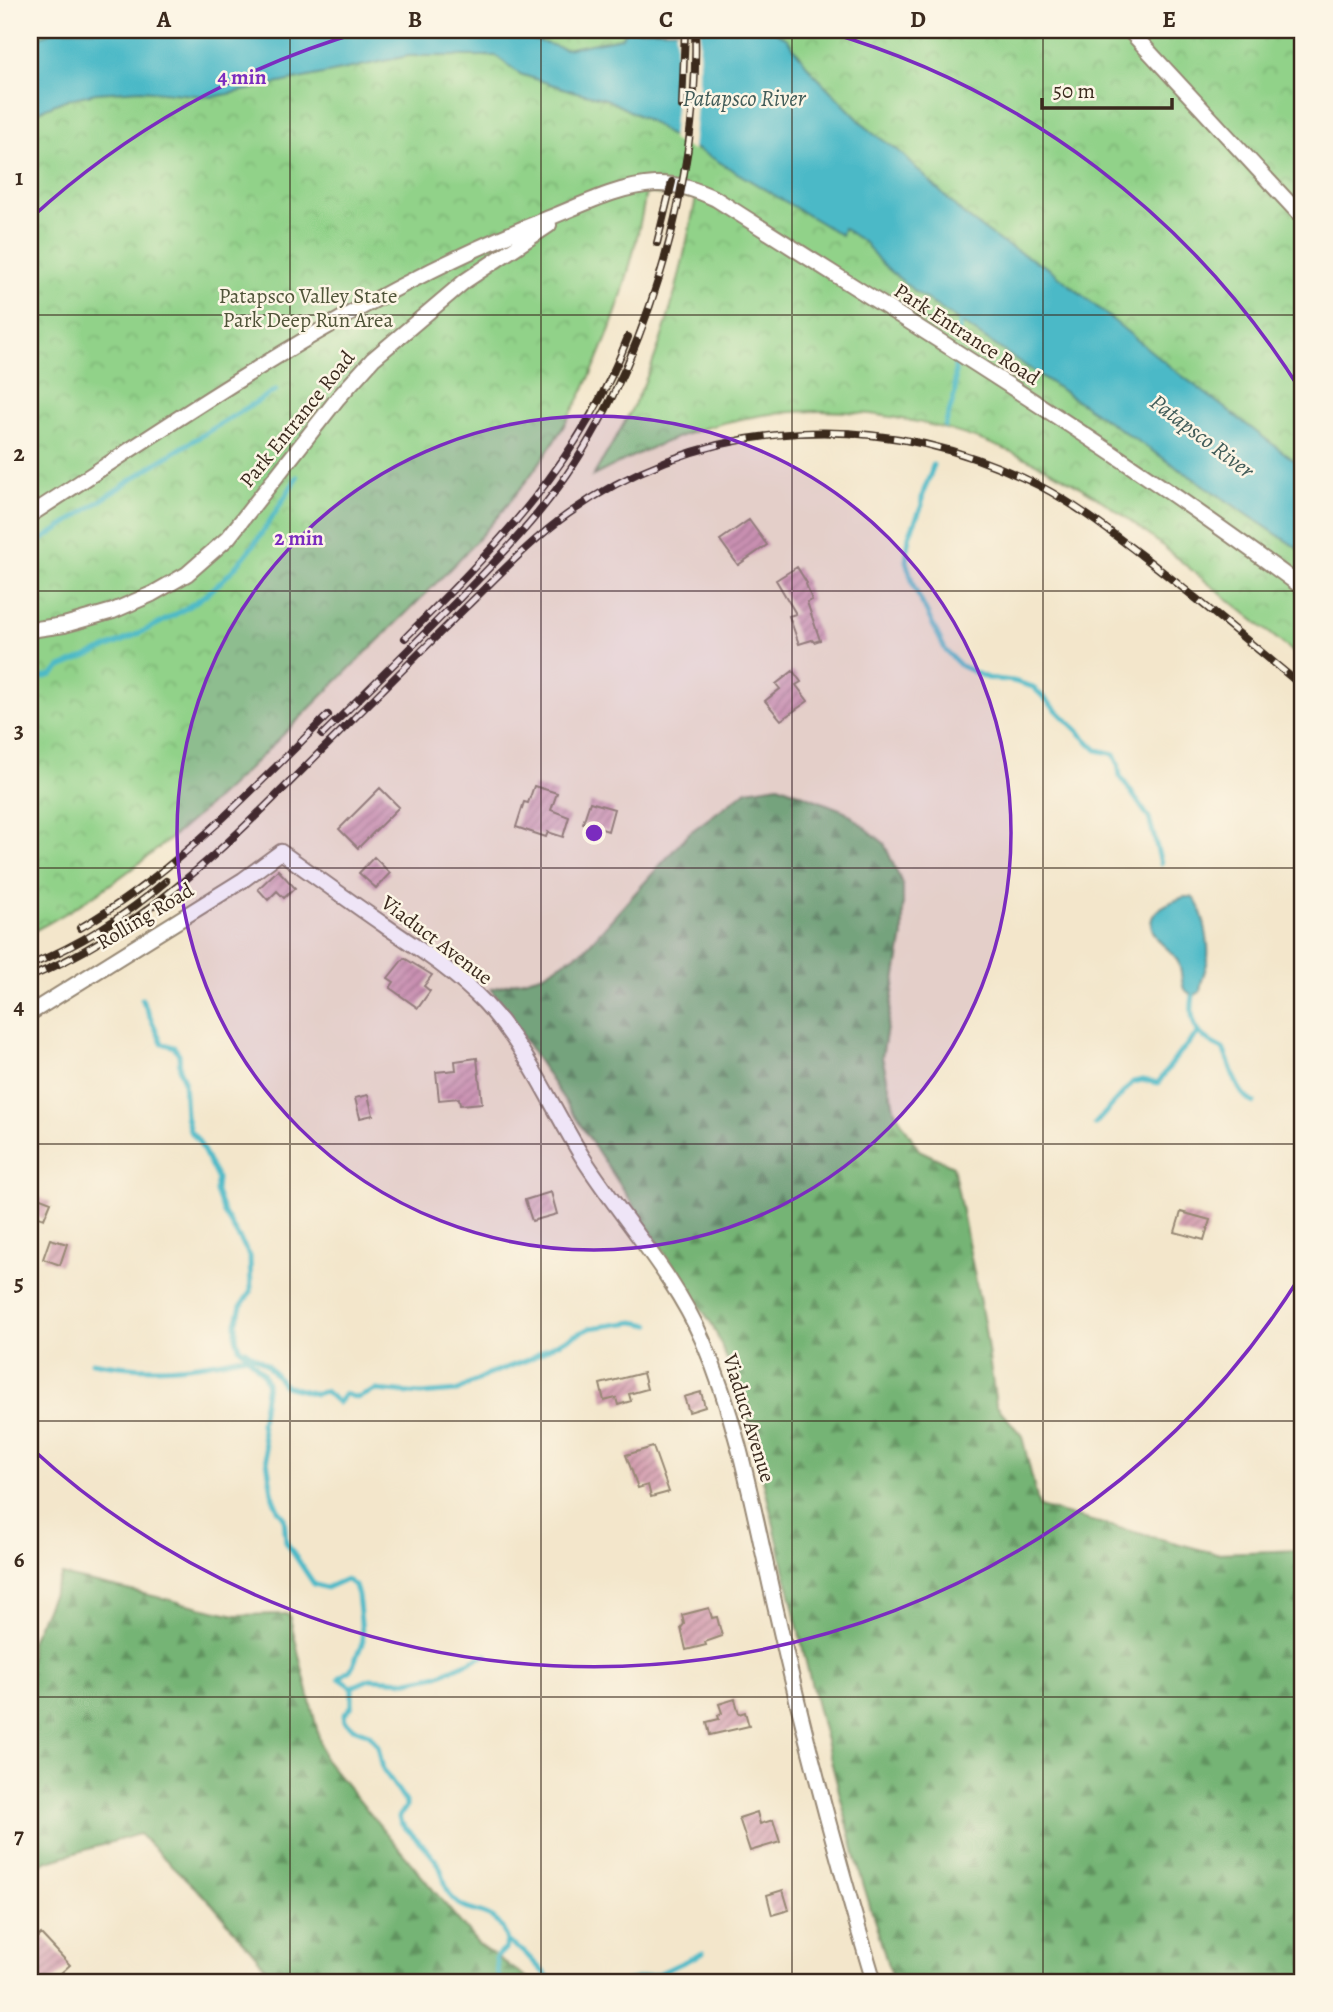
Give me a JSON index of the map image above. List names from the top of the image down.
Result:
{
  "streets": {
    "street": ["Park Entrance Road", "Rolling Road", "Viaduct Avenue"]
  },
  "crossings": [
    ["Rolling Road", "Viaduct Avenue"]
  ],
  "water": ["Patapsco River"],
  "parks": ["Patapsco Valley State Park Deep Run Area"],
  "scale_bar": "50 m",
  "grid": {
    "columns": [
      "A",
      "B",
      "C",
      "D",
      "E"
    ],
    "rows": [
      "1",
      "2",
      "3",
      "4",
      "5",
      "6",
      "7"
    ]
  },
  "rings": ["4 min", "2 min"]
}
